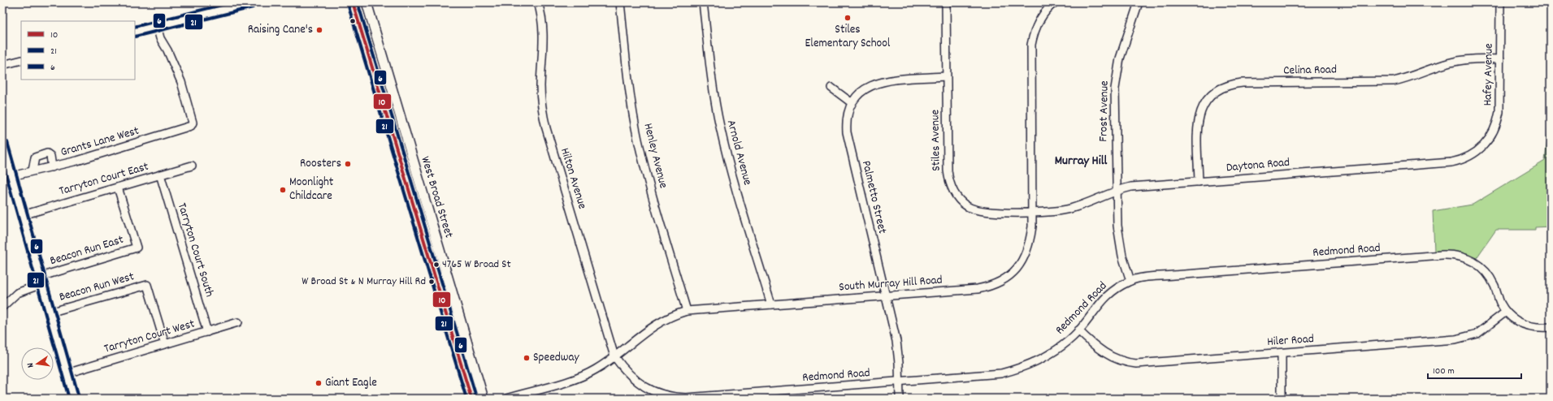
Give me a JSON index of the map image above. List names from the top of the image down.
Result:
{
  "streets": {
    "main road": ["West Broad Street"],
    "street": [
      "Celina Road",
      "Hafey Avenue",
      "Frost Avenue",
      "Stiles Avenue",
      "Grants Lane West",
      "Arnold Avenue",
      "Henley Avenue",
      "Daytona Road",
      "Hilton Avenue",
      "Tarryton Court East",
      "Palmetto Street",
      "Tarryton Court South",
      "Beacon Run East",
      "Redmond Road",
      "South Murray Hill Road",
      "Beacon Run West",
      "Tarryton Court West",
      "Hiler Road"
    ]
  },
  "crossings": [
    ["Celina Road", "Hafey Avenue"],
    ["Celina Road", "Daytona Road"],
    ["Hafey Avenue", "Daytona Road"],
    ["Frost Avenue", "Daytona Road"],
    ["Frost Avenue", "Redmond Road"],
    ["Stiles Avenue", "Daytona Road"],
    ["Stiles Avenue", "South Murray Hill Road"],
    ["Arnold Avenue", "South Murray Hill Road"],
    ["Henley Avenue", "South Murray Hill Road"],
    ["Daytona Road", "South Murray Hill Road"],
    ["Hilton Avenue", "Redmond Road"],
    ["Hilton Avenue", "South Murray Hill Road"],
    ["Tarryton Court East", "Tarryton Court South"],
    ["Tarryton Court East", "Beacon Run East"],
    ["Palmetto Street", "Redmond Road"],
    ["Palmetto Street", "South Murray Hill Road"],
    ["Tarryton Court South", "Tarryton Court West"],
    ["Redmond Road", "South Murray Hill Road"],
    ["Redmond Road", "Hiler Road"],
    ["Beacon Run West", "Tarryton Court West"]
  ],
  "districts": ["Murray Hill"],
  "places": [
    "Stiles Elementary School",
    "Raising Cane's",
    "Roosters",
    "Moonlight Childcare",
    "4765 W Broad St",
    "W Broad St & N Murray Hill Rd",
    "Speedway",
    "Giant Eagle"
  ],
  "lines": ["transit line 10", "transit line 6", "transit line 21"],
  "legend": ["10", "21", "6"],
  "scale_bar": "100 m",
  "north": "left"
}
